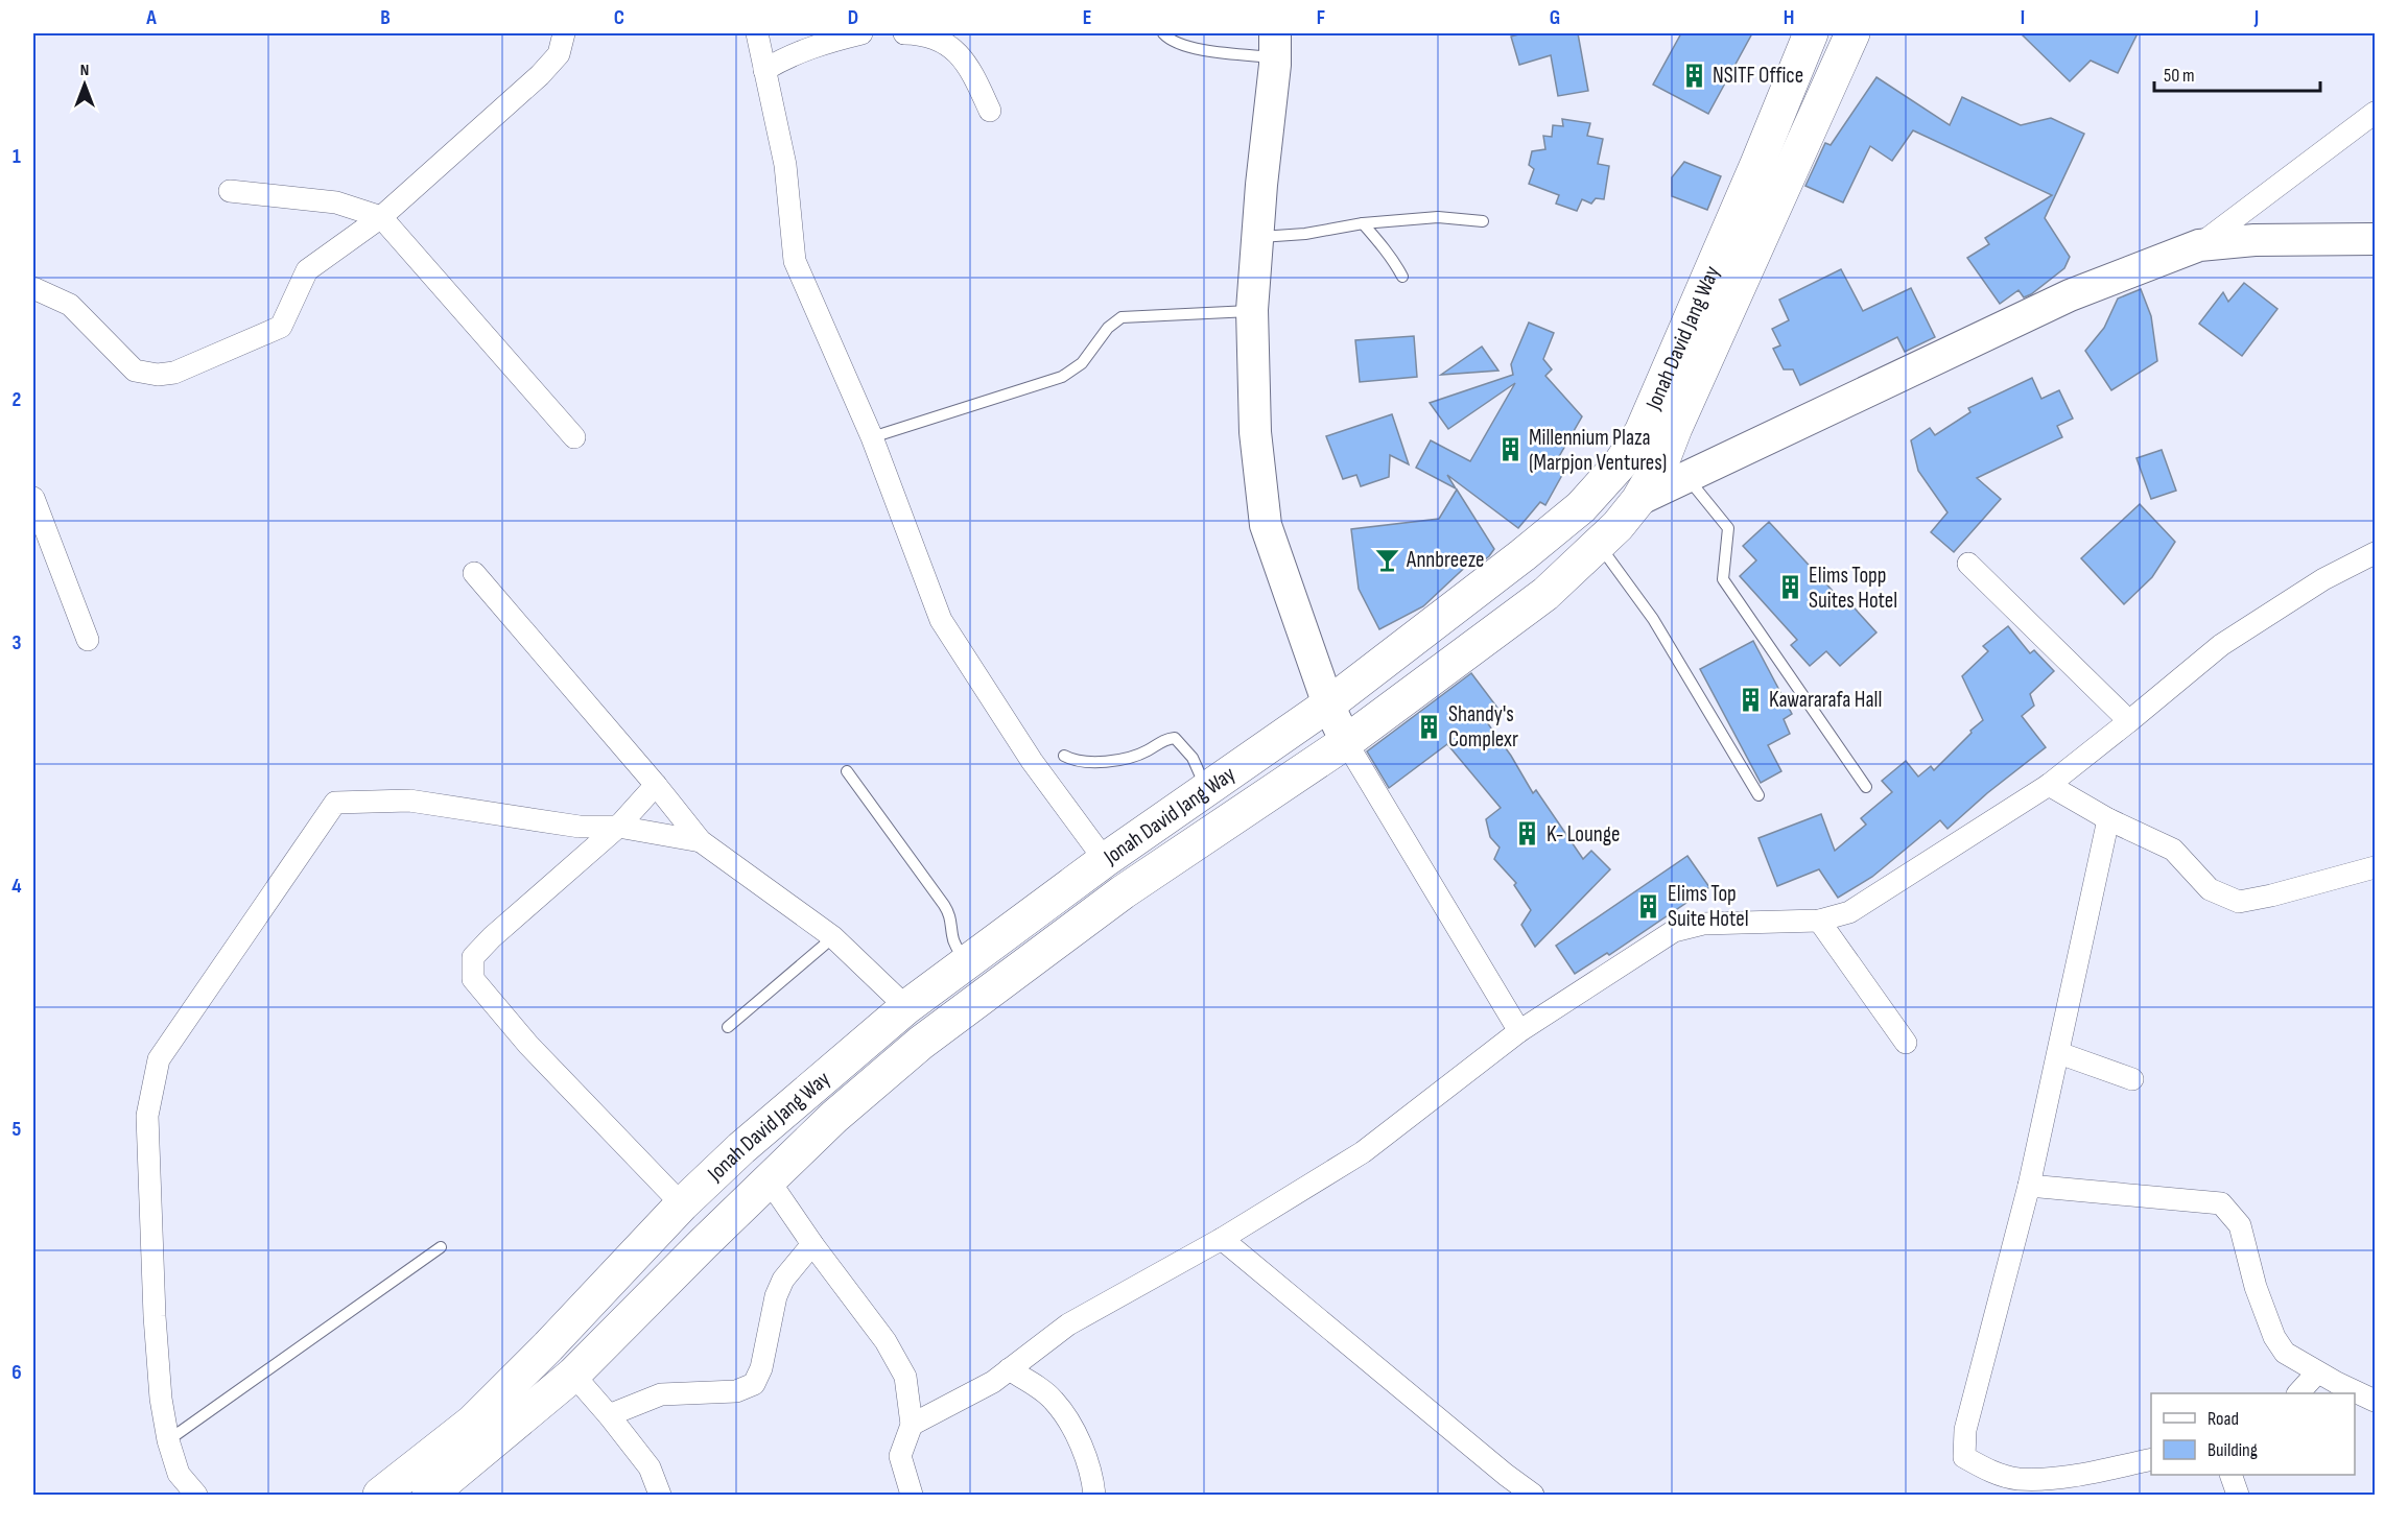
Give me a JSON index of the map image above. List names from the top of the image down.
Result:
{
  "streets": {
    "main road": ["Jonah David Jang Way"]
  },
  "places": {
    "building": [
      "NSITF Office",
      "Millennium Plaza (Marpjon Ventures)",
      "Elims Topp Suites Hotel",
      "Kawararafa Hall",
      "Shandy's Complexr",
      "K- Lounge",
      "Elims Top Suite Hotel"
    ],
    "bar": ["Annbreeze"]
  },
  "legend": ["Road", "Building"],
  "scale_bar": "50 m",
  "north": "top",
  "grid": {
    "columns": [
      "A",
      "B",
      "C",
      "D",
      "E",
      "F",
      "G",
      "H",
      "I",
      "J"
    ],
    "rows": [
      "1",
      "2",
      "3",
      "4",
      "5",
      "6"
    ]
  }
}
